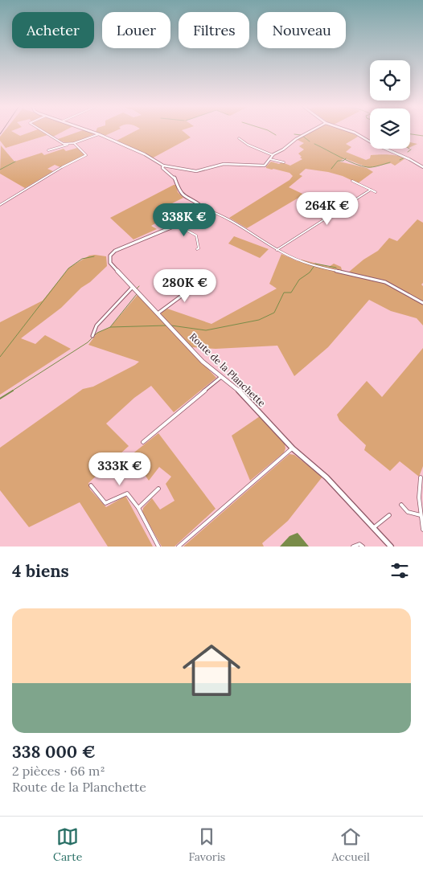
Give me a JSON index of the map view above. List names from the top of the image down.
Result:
{
  "streets": {
    "street": ["Route de la Planchette"]
  },
  "page": {
    "chip": [
      "Acheter",
      "Louer",
      "Filtres",
      "Nouveau"
    ],
    "price": [
      "264K €",
      "338K €",
      "280K €",
      "333K €"
    ],
    "heading": "4 biens",
    "list": [
      {
        "name": "338 000 €",
        "note": "2 pièces · 66 m² · Route de la Planchette"
      }
    ],
    "tabs": ["Carte", "Favoris", "Accueil"]
  }
}
